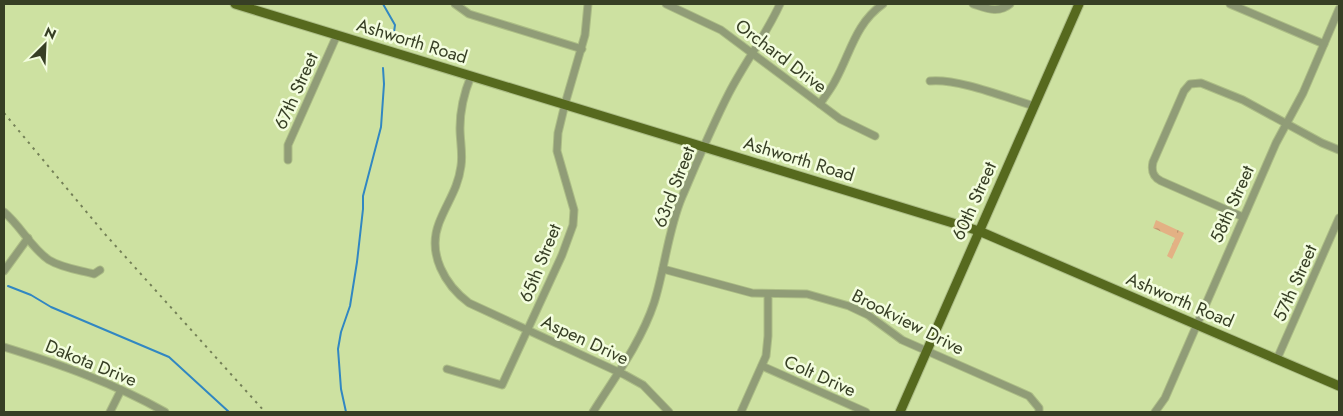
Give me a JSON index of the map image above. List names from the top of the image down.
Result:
{
  "streets": {
    "main road": ["Ashworth Road", "60th Street"],
    "street": [
      "Orchard Drive",
      "67th Street",
      "63rd Street",
      "58th Street",
      "65th Street",
      "57th Street",
      "Brookview Drive",
      "Aspen Drive",
      "Dakota Drive",
      "Colt Drive"
    ]
  },
  "crossings": [
    ["Ashworth Road", "67th Street"],
    ["Ashworth Road", "63rd Street"],
    ["Ashworth Road", "60th Street"],
    ["Ashworth Road", "58th Street"],
    ["Ashworth Road", "65th Street"],
    ["Ashworth Road", "57th Street"],
    ["Ashworth Road", "Aspen Drive"],
    ["Orchard Drive", "63rd Street"],
    ["63rd Street", "Brookview Drive"],
    ["63rd Street", "Aspen Drive"],
    ["60th Street", "Brookview Drive"],
    ["65th Street", "Aspen Drive"]
  ],
  "north": "top right"
}
